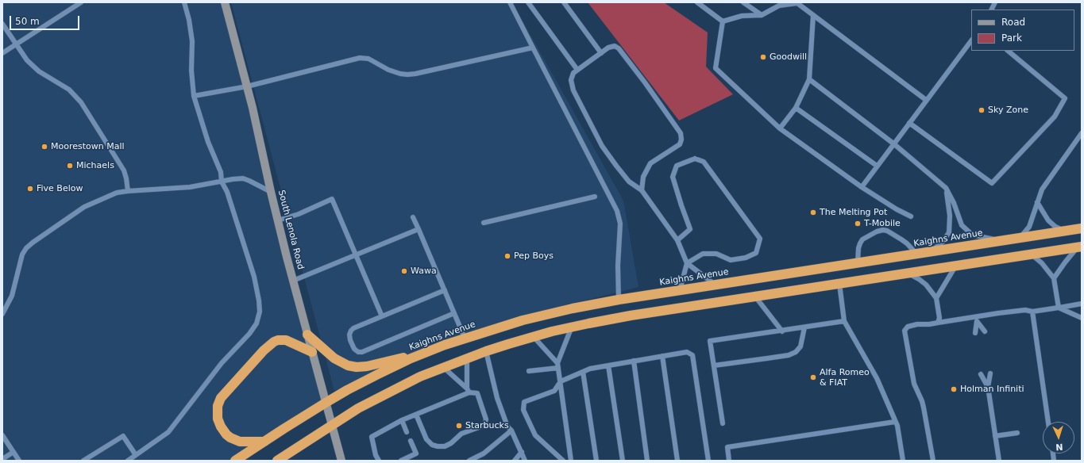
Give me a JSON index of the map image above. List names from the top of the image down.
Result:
{
  "streets": {
    "highway": ["Kaighns Avenue"],
    "street": ["South Lenola Road"]
  },
  "crossings": [
    ["South Lenola Road", "Kaighns Avenue"]
  ],
  "places": [
    "Goodwill",
    "Sky Zone",
    "Moorestown Mall",
    "Michaels",
    "Five Below",
    "The Melting Pot",
    "T-Mobile",
    "Pep Boys",
    "Wawa",
    "Alfa Romeo & FIAT",
    "Holman Infiniti",
    "Starbucks"
  ],
  "legend": ["Road", "Park"],
  "scale_bar": "50 m",
  "north": "bottom"
}
